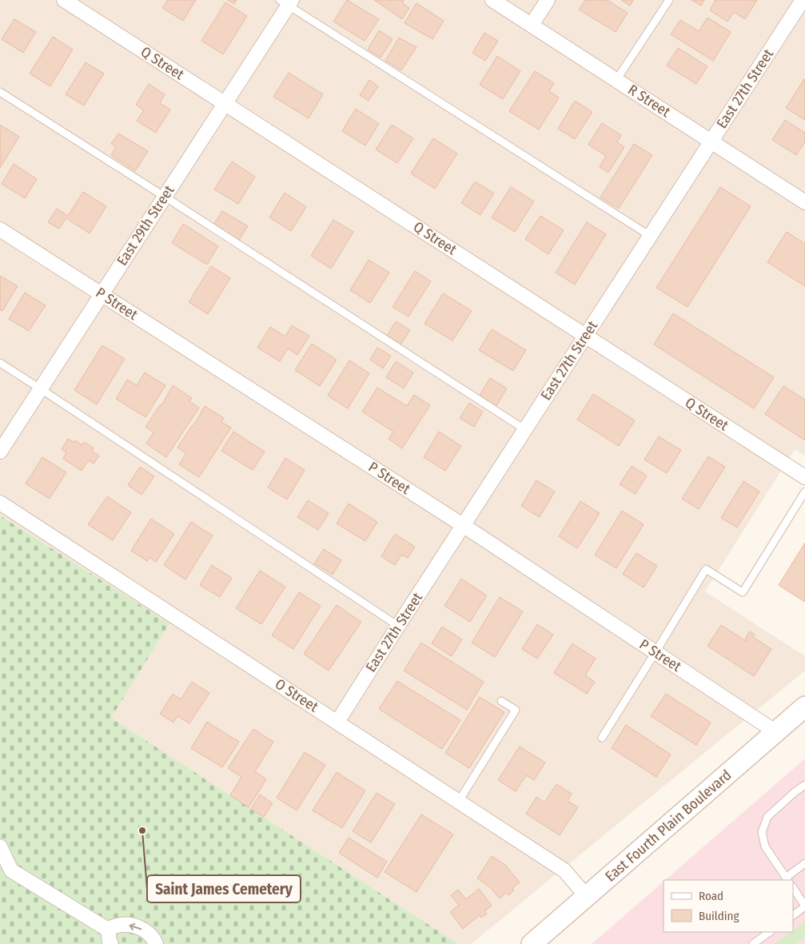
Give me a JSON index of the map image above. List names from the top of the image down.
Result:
{
  "streets": {
    "main road": ["East Fourth Plain Boulevard"],
    "street": [
      "Q Street",
      "East 27th Street",
      "R Street",
      "East 29th Street",
      "P Street",
      "O Street"
    ]
  },
  "crossings": [
    ["Q Street", "East 27th Street"],
    ["Q Street", "East 29th Street"],
    ["East 27th Street", "R Street"],
    ["East 27th Street", "P Street"],
    ["East 27th Street", "O Street"],
    ["East 29th Street", "P Street"],
    ["P Street", "East Fourth Plain Boulevard"],
    ["O Street", "East Fourth Plain Boulevard"]
  ],
  "places": ["Saint James Cemetery"],
  "legend": ["Road", "Building"]
}
